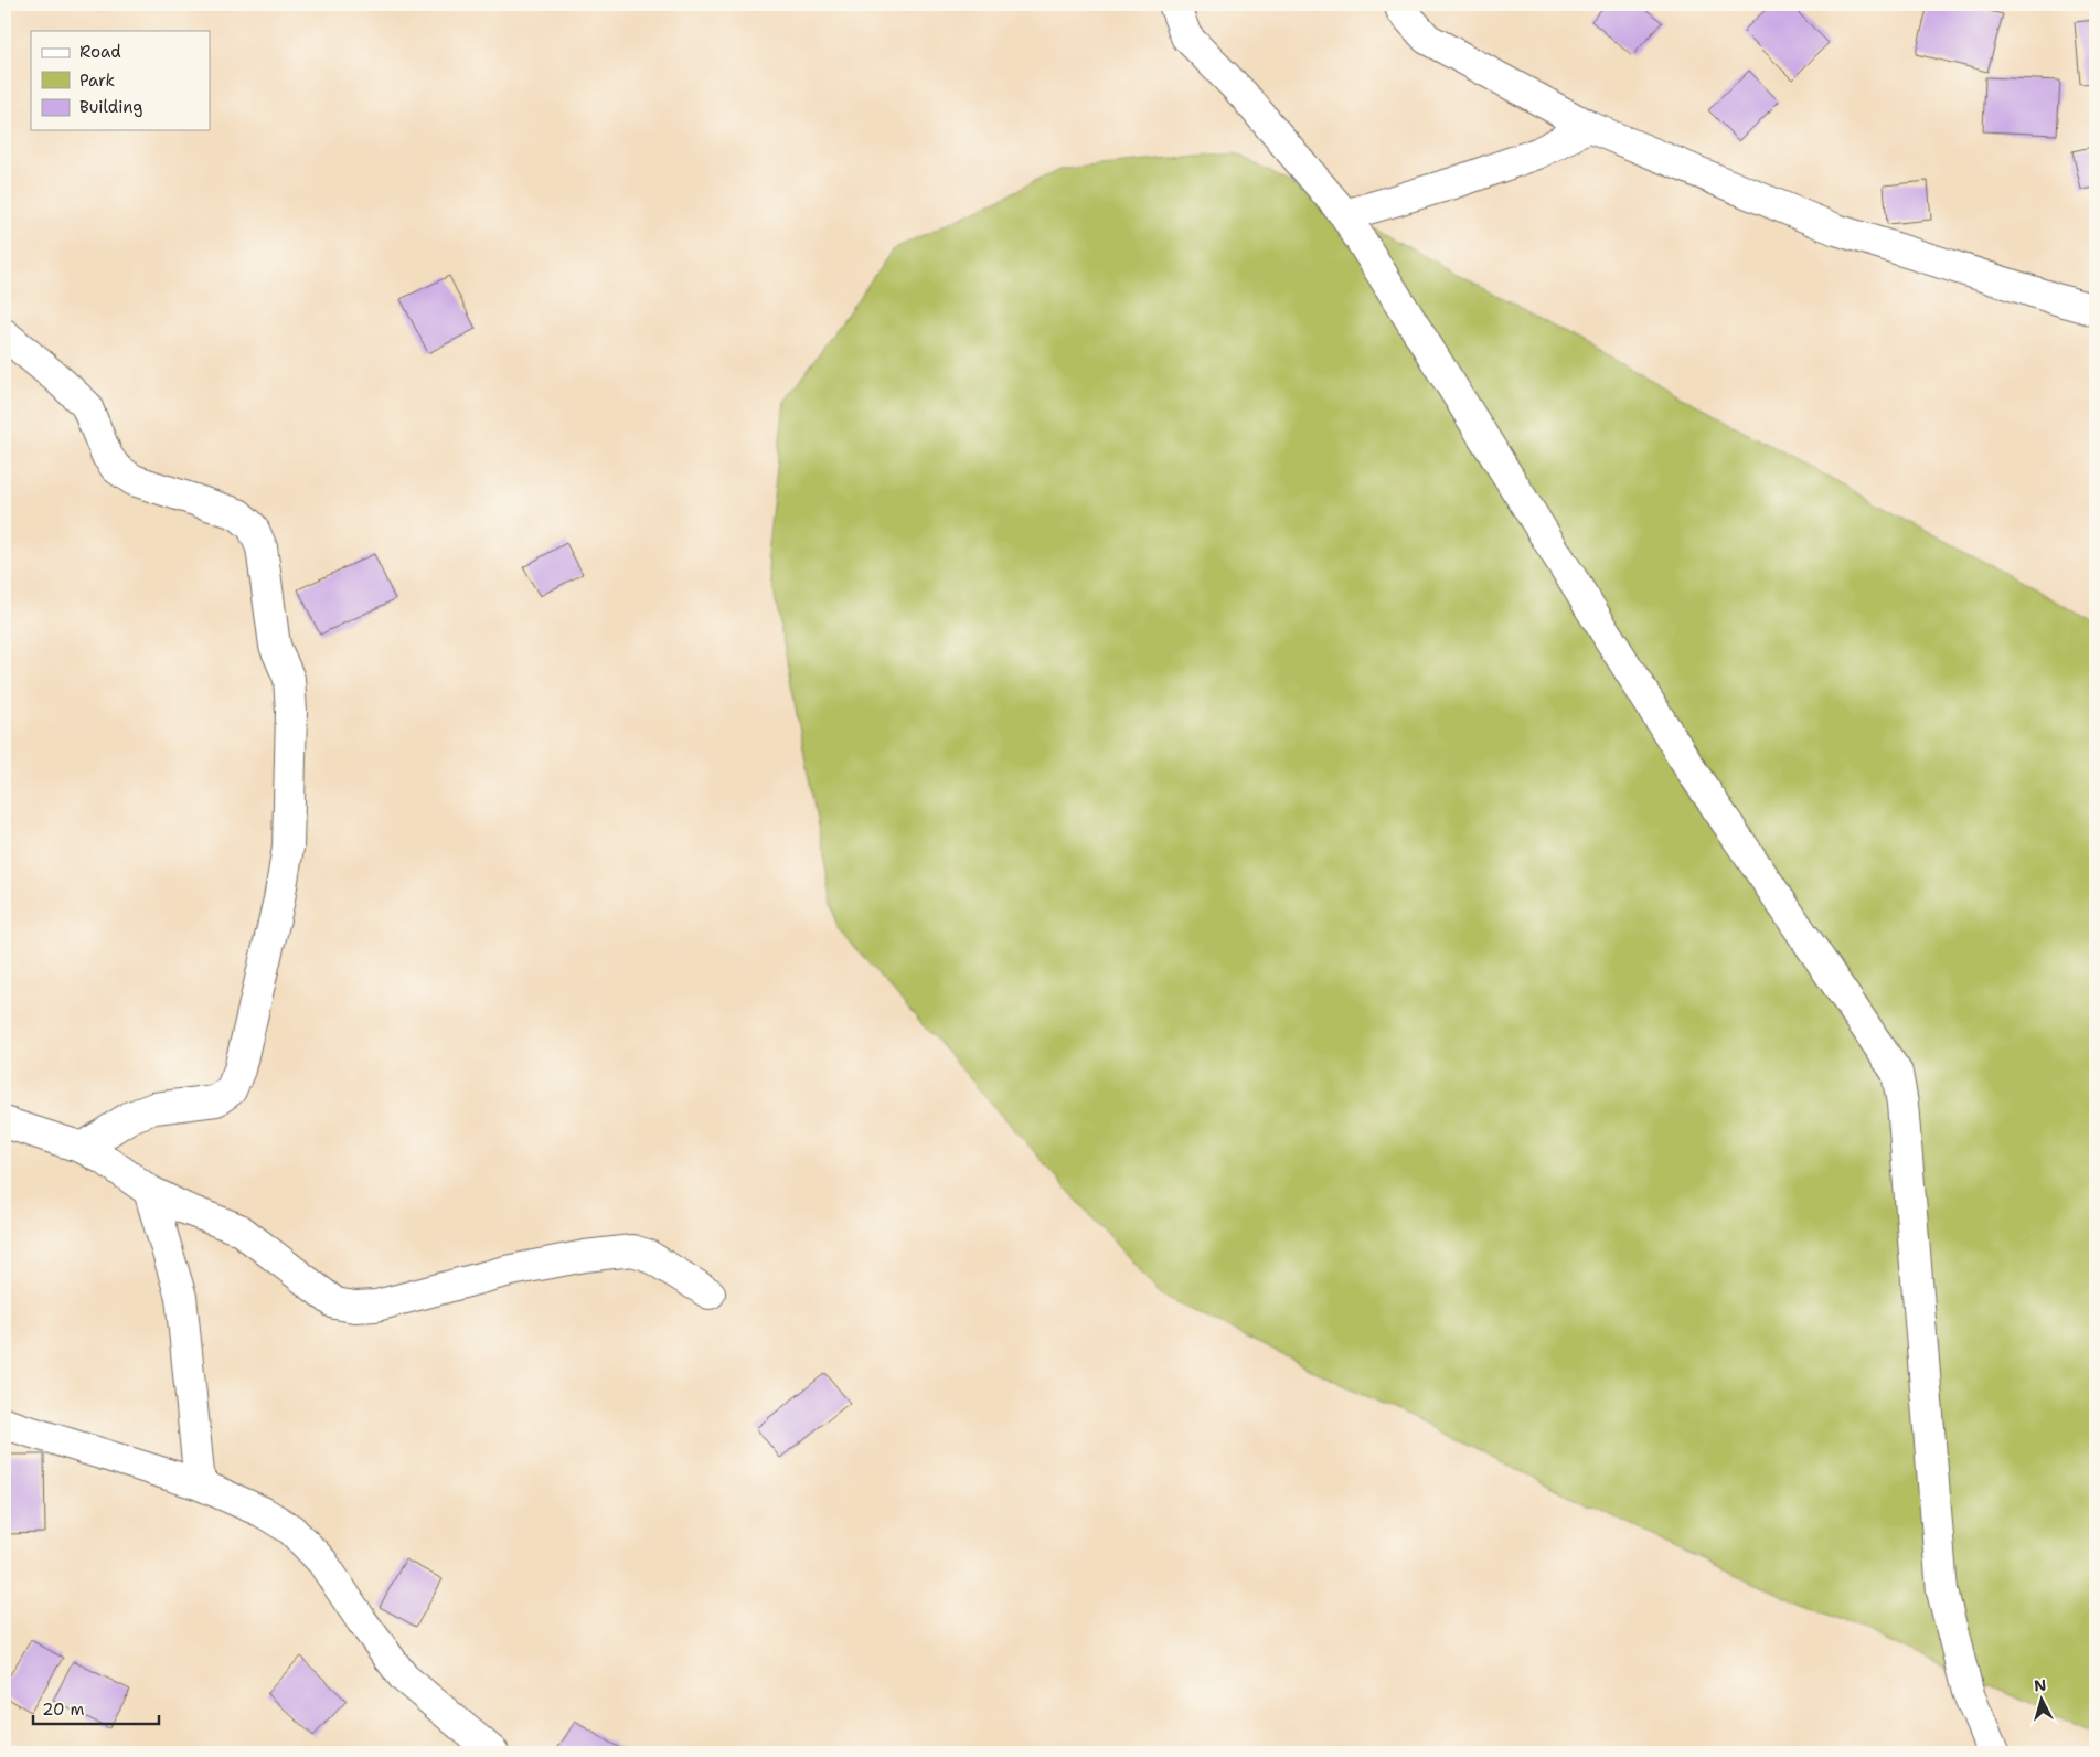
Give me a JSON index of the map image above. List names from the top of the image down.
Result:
{
  "legend": ["Road", "Park", "Building"],
  "scale_bar": "20 m",
  "north": "top"
}
